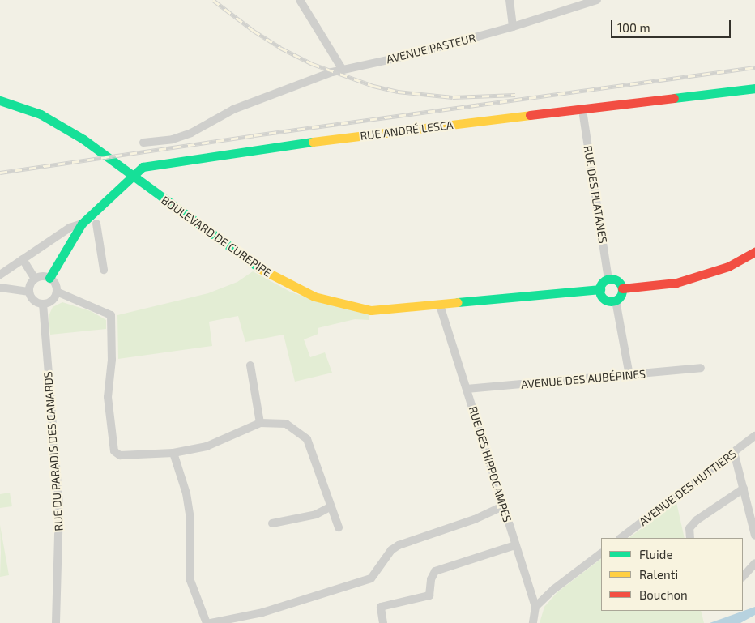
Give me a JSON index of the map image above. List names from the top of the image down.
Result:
{
  "streets": {
    "main road": ["RUE ANDRÉ LESCA", "BOULEVARD DE CUREPIPE"],
    "street": [
      "AVENUE PASTEUR",
      "RUE DES PLATANES",
      "AVENUE DES AUBÉPINES",
      "RUE DU PARADIS DES CANARDS",
      "RUE DES HIPPOCAMPES",
      "AVENUE DES HUTTIERS"
    ]
  },
  "crossings": [
    ["RUE ANDRÉ LESCA", "RUE DES PLATANES"],
    ["RUE ANDRÉ LESCA", "RUE DU PARADIS DES CANARDS"],
    ["RUE DES PLATANES", "BOULEVARD DE CUREPIPE"],
    ["BOULEVARD DE CUREPIPE", "RUE DES HIPPOCAMPES"],
    ["AVENUE DES AUBÉPINES", "RUE DES HIPPOCAMPES"]
  ],
  "legend": ["Fluide", "Ralenti", "Bouchon"],
  "scale_bar": "100 m"
}
